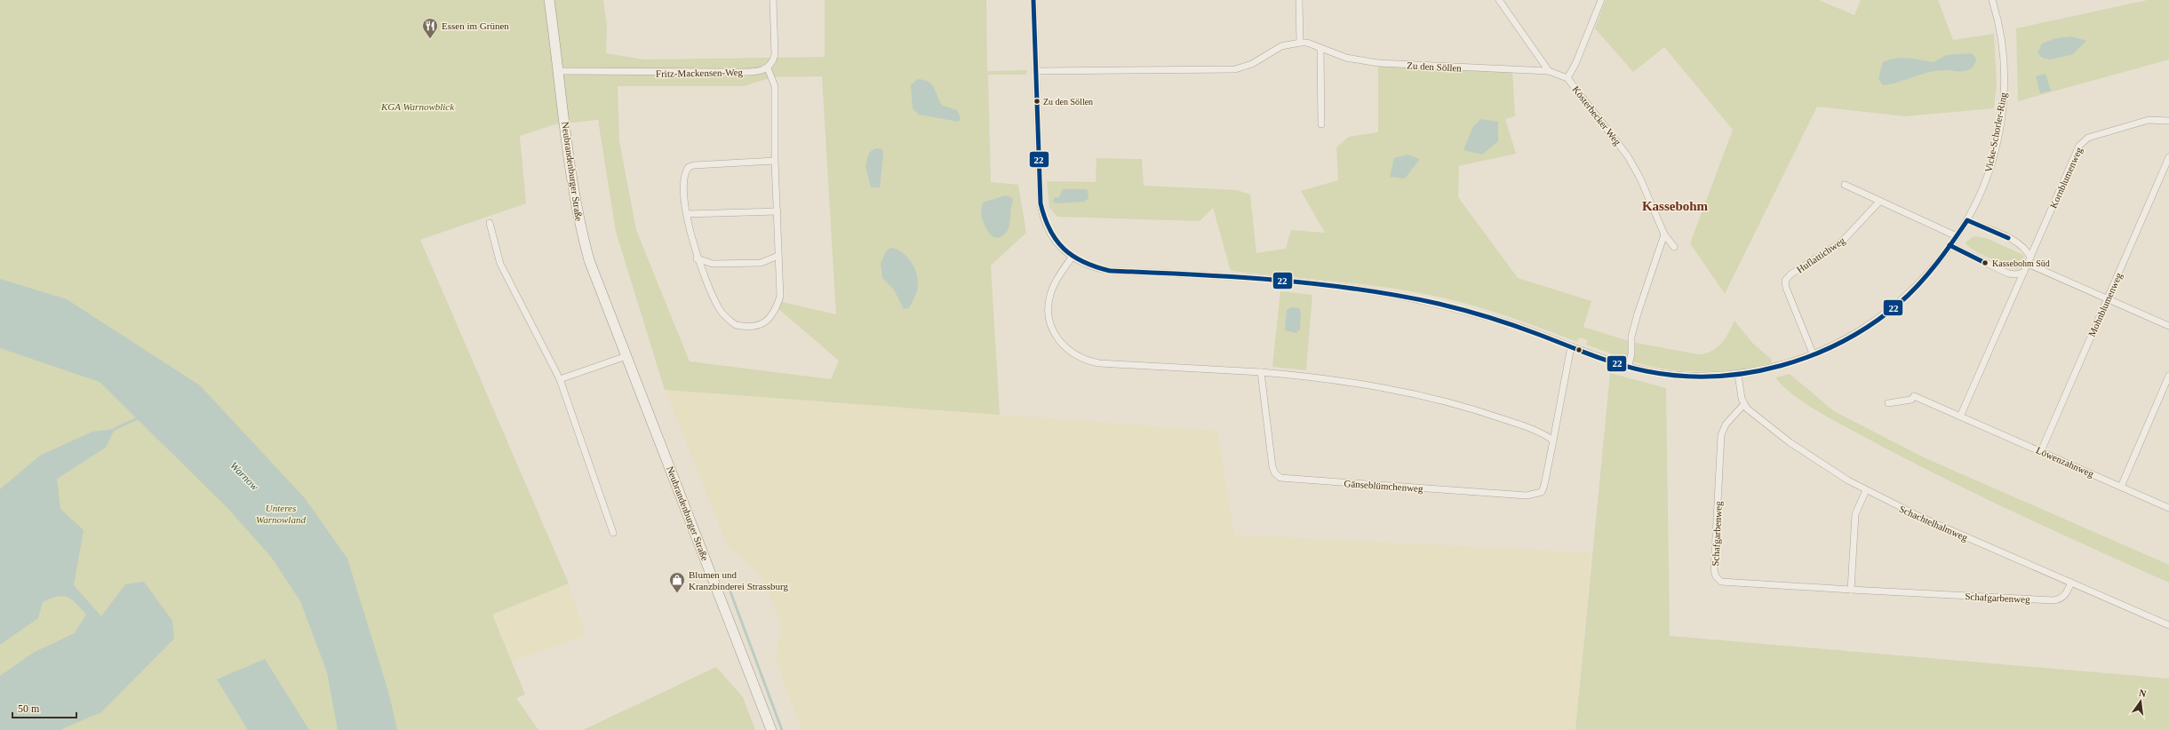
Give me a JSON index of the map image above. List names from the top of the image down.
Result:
{
  "streets": {
    "main road": ["Neubrandenburger Straße"],
    "street": [
      "Zu den Söllen",
      "Fritz-Mackensen-Weg",
      "Kösterbecker Weg",
      "Vicke-Schorler-Ring",
      "Kornblumenweg",
      "Huflattichweg",
      "Mohnblumenweg",
      "Löwenzahnweg",
      "Gänseblümchenweg",
      "Schachtelhalmweg",
      "Schafgarbenweg"
    ]
  },
  "crossings": [
    ["Zu den Söllen", "Kösterbecker Weg"],
    ["Zu den Söllen", "Vicke-Schorler-Ring"],
    ["Fritz-Mackensen-Weg", "Neubrandenburger Straße"],
    ["Vicke-Schorler-Ring", "Huflattichweg"],
    ["Vicke-Schorler-Ring", "Gänseblümchenweg"],
    ["Mohnblumenweg", "Löwenzahnweg"],
    ["Schachtelhalmweg", "Schafgarbenweg"]
  ],
  "districts": ["Kassebohm"],
  "water": ["Warnow"],
  "parks": ["KGA Warnowblick", "Unteres Warnowland"],
  "places": {
    "restaurant": ["Essen im Grünen"],
    "other": ["Zu den Söllen", "Kassebohm Süd"],
    "shop": ["Blumen und Kranzbinderei Strassburg"]
  },
  "lines": ["transit line 22"],
  "scale_bar": "50 m",
  "north": "top"
}
